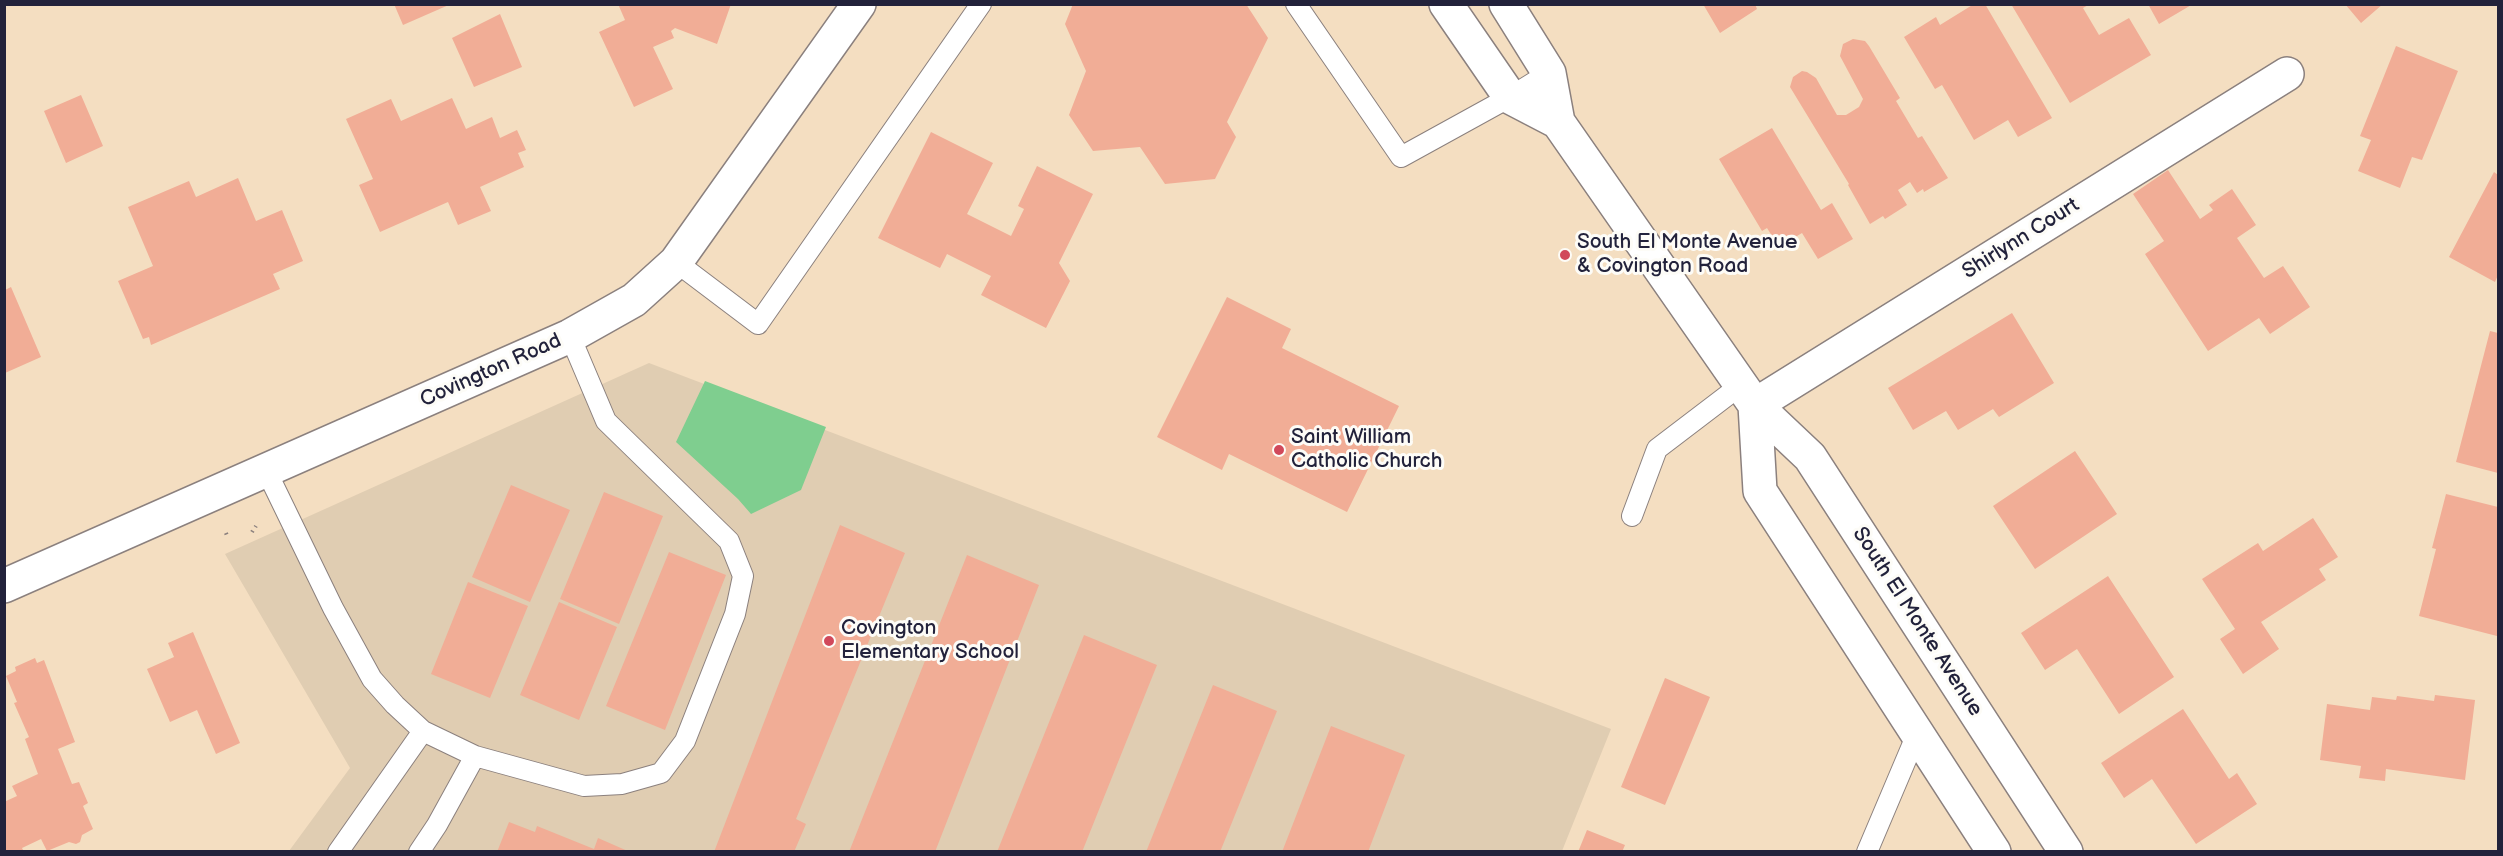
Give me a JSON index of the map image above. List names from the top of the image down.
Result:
{
  "streets": {
    "main road": ["Shirlynn Court", "Covington Road", "South El Monte Avenue"]
  },
  "crossings": [
    ["Shirlynn Court", "South El Monte Avenue"]
  ],
  "places": ["South El Monte Avenue & Covington Road", "Saint William Catholic Church", "Covington Elementary School"]
}
